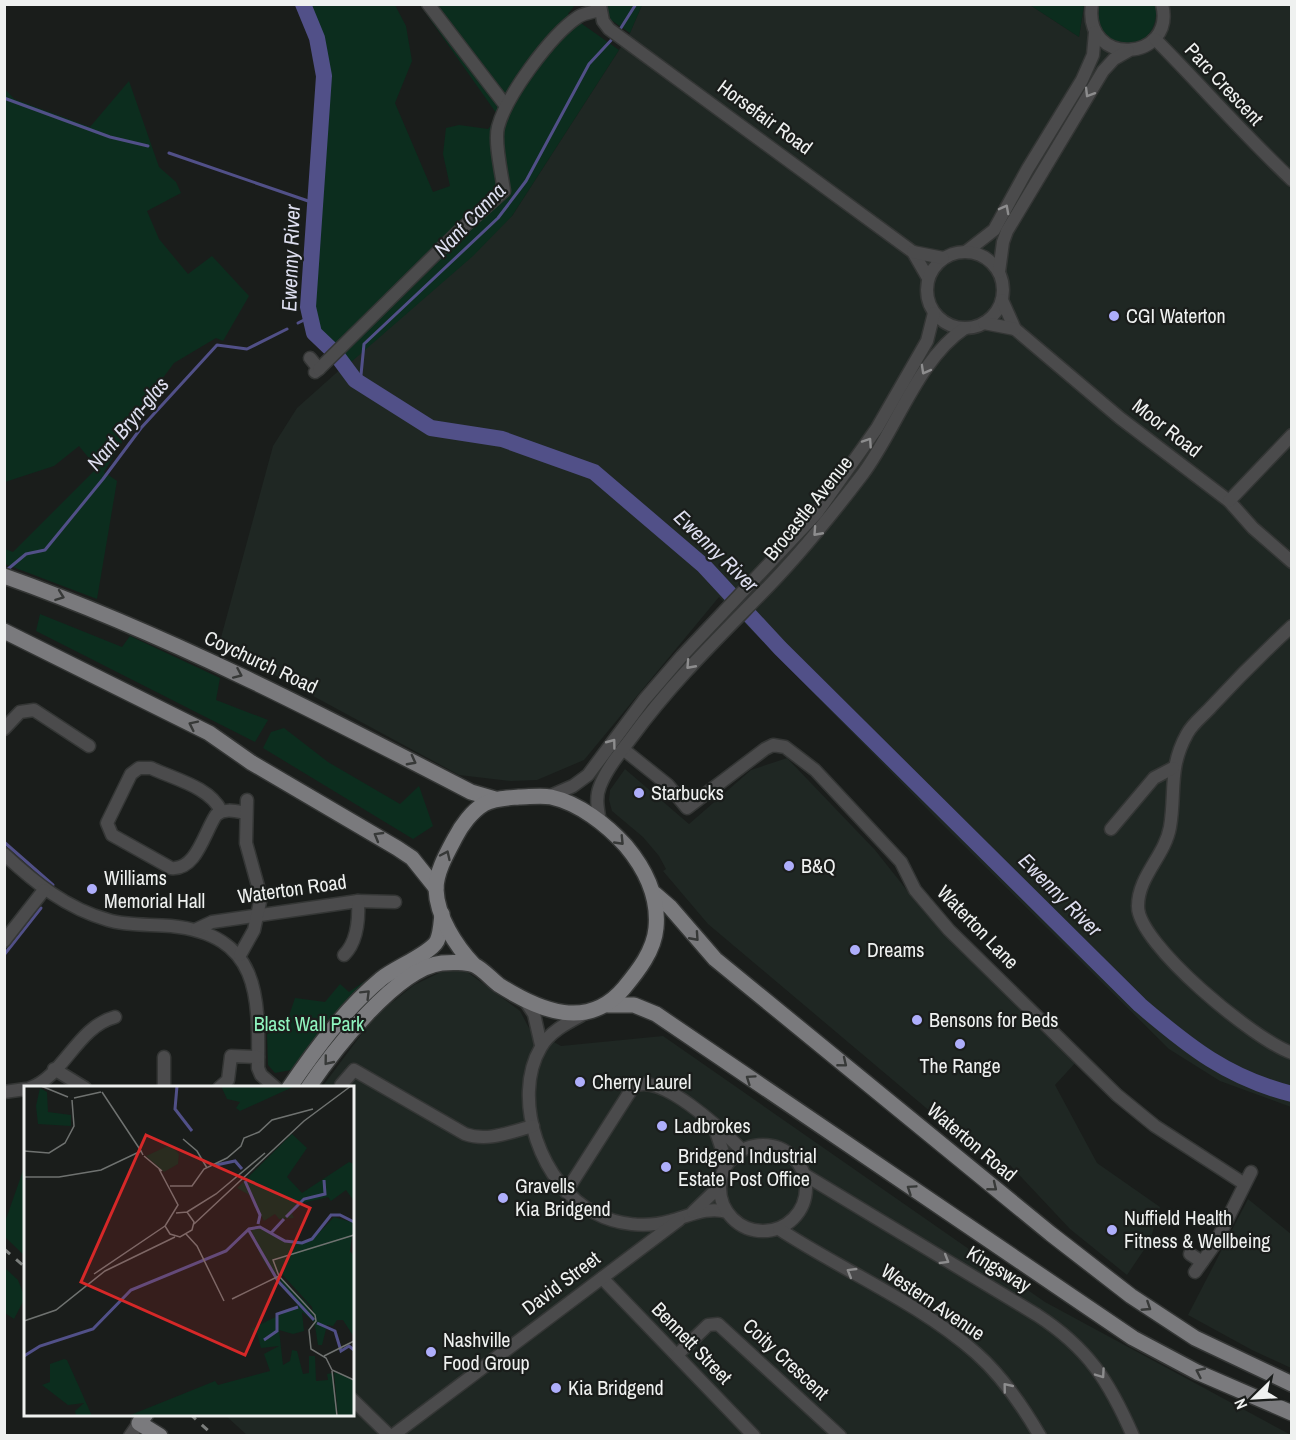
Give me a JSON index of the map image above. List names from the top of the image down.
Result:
{
  "streets": {
    "main road": ["Coychurch Road", "Waterton Road"],
    "street": [
      "Parc Crescent",
      "Horsefair Road",
      "Moor Road",
      "Brocastle Avenue",
      "Waterton Lane",
      "Kingsway",
      "David Street",
      "Western Avenue",
      "Bennett Street",
      "Coity Crescent"
    ]
  },
  "crossings": [
    ["Horsefair Road", "Moor Road"],
    ["Horsefair Road", "Brocastle Avenue"],
    ["Moor Road", "Brocastle Avenue"],
    ["Brocastle Avenue", "Waterton Lane"],
    ["Kingsway", "Western Avenue"],
    ["David Street", "Bennett Street"],
    ["Bennett Street", "Coity Crescent"]
  ],
  "one_way": ["Waterton Road", "Kingsway", "Western Avenue"],
  "water": ["Nant Canna", "Ewenny River", "Nant Bryn-glas"],
  "parks": ["Blast Wall Park"],
  "places": [
    "CGI Waterton",
    "Starbucks",
    "B&Q",
    "Williams Memorial Hall",
    "Dreams",
    "Bensons for Beds",
    "The Range",
    "Cherry Laurel",
    "Ladbrokes",
    "Bridgend Industrial Estate Post Office",
    "Gravells Kia Bridgend",
    "Nuffield Health Fitness & Wellbeing",
    "Nashville Food Group",
    "Kia Bridgend"
  ],
  "north": "bottom left"
}
